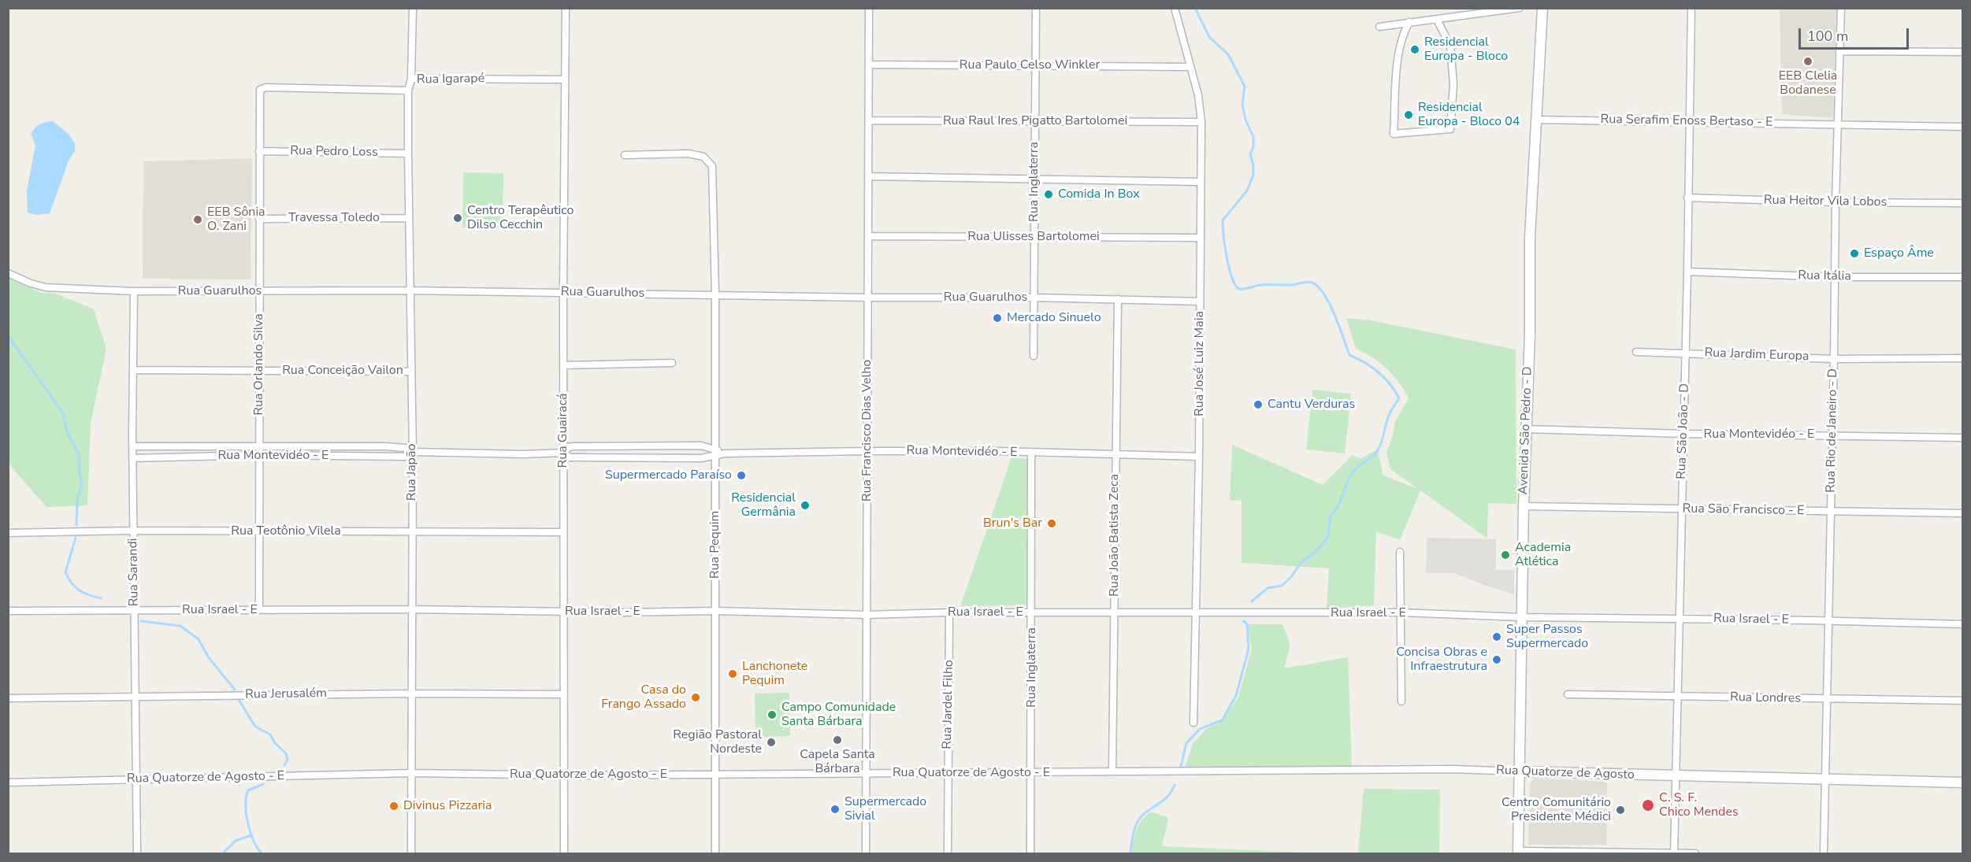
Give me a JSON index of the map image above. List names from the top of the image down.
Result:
{
  "streets": {
    "street": [
      "Rua Paulo Celso Winkler",
      "Rua Igarapé",
      "Rua Raul Ires Pigatto Bartolomei",
      "Rua Serafim Enoss Bertaso - E",
      "Rua Pedro Loss",
      "Rua Inglaterra",
      "Rua Heitor Vila Lobos",
      "Travessa Toledo",
      "Rua Ulisses Bartolomei",
      "Rua Itália",
      "Rua Guarulhos",
      "Rua Jardim Europa",
      "Rua José Luiz Maia",
      "Rua Orlando Silva",
      "Rua Conceição Vailon",
      "Rua Guairacá",
      "Rua Francisco Dias Velho",
      "Avenida São Pedro - D",
      "Rua Rio de Janeiro - D",
      "Rua São João - D",
      "Rua Montevidéo - E",
      "Rua Japão",
      "Rua São Francisco - E",
      "Rua Teotônio Vilela",
      "Rua João Batista Zeca",
      "Rua Pequim",
      "Rua Sarandi",
      "Rua Israel - E",
      "Rua Jerusalém",
      "Rua Londres",
      "Rua Jardel Filho",
      "Rua Quatorze de Agosto - E",
      "Rua Quatorze de Agosto"
    ]
  },
  "crossings": [
    ["Rua Paulo Celso Winkler", "Rua Inglaterra"],
    ["Rua Paulo Celso Winkler", "Rua José Luiz Maia"],
    ["Rua Paulo Celso Winkler", "Rua Francisco Dias Velho"],
    ["Rua Igarapé", "Rua Orlando Silva"],
    ["Rua Igarapé", "Rua Guairacá"],
    ["Rua Igarapé", "Rua Japão"],
    ["Rua Raul Ires Pigatto Bartolomei", "Rua Inglaterra"],
    ["Rua Raul Ires Pigatto Bartolomei", "Rua José Luiz Maia"],
    ["Rua Raul Ires Pigatto Bartolomei", "Rua Francisco Dias Velho"],
    ["Rua Serafim Enoss Bertaso - E", "Avenida São Pedro - D"],
    ["Rua Serafim Enoss Bertaso - E", "Rua Rio de Janeiro - D"],
    ["Rua Serafim Enoss Bertaso - E", "Rua São João - D"],
    ["Rua Pedro Loss", "Rua Orlando Silva"],
    ["Rua Pedro Loss", "Rua Japão"],
    ["Rua Inglaterra", "Rua Ulisses Bartolomei"],
    ["Rua Inglaterra", "Rua Guarulhos"],
    ["Rua Inglaterra", "Rua Montevidéo - E"],
    ["Rua Inglaterra", "Rua Israel - E"],
    ["Rua Inglaterra", "Rua Quatorze de Agosto - E"],
    ["Rua Heitor Vila Lobos", "Rua Rio de Janeiro - D"],
    ["Rua Heitor Vila Lobos", "Rua São João - D"],
    ["Travessa Toledo", "Rua Orlando Silva"],
    ["Travessa Toledo", "Rua Japão"],
    ["Rua Ulisses Bartolomei", "Rua José Luiz Maia"],
    ["Rua Ulisses Bartolomei", "Rua Francisco Dias Velho"],
    ["Rua Itália", "Rua Rio de Janeiro - D"],
    ["Rua Itália", "Rua São João - D"],
    ["Rua Guarulhos", "Rua José Luiz Maia"],
    ["Rua Guarulhos", "Rua Orlando Silva"],
    ["Rua Guarulhos", "Rua Guairacá"],
    ["Rua Guarulhos", "Rua Francisco Dias Velho"],
    ["Rua Guarulhos", "Rua Japão"],
    ["Rua Guarulhos", "Rua João Batista Zeca"],
    ["Rua Guarulhos", "Rua Pequim"],
    ["Rua Guarulhos", "Rua Sarandi"],
    ["Rua Jardim Europa", "Rua Rio de Janeiro - D"],
    ["Rua Jardim Europa", "Rua São João - D"],
    ["Rua José Luiz Maia", "Rua Montevidéo - E"],
    ["Rua José Luiz Maia", "Rua Israel - E"],
    ["Rua Orlando Silva", "Rua Conceição Vailon"],
    ["Rua Orlando Silva", "Rua Montevidéo - E"],
    ["Rua Orlando Silva", "Rua Teotônio Vilela"],
    ["Rua Orlando Silva", "Rua Israel - E"],
    ["Rua Conceição Vailon", "Rua Japão"],
    ["Rua Conceição Vailon", "Rua Sarandi"],
    ["Rua Guairacá", "Rua Montevidéo - E"],
    ["Rua Guairacá", "Rua Teotônio Vilela"],
    ["Rua Guairacá", "Rua Israel - E"],
    ["Rua Guairacá", "Rua Jerusalém"],
    ["Rua Guairacá", "Rua Quatorze de Agosto - E"],
    ["Rua Francisco Dias Velho", "Rua Montevidéo - E"],
    ["Rua Francisco Dias Velho", "Rua Israel - E"],
    ["Rua Francisco Dias Velho", "Rua Quatorze de Agosto - E"],
    ["Avenida São Pedro - D", "Rua Montevidéo - E"],
    ["Avenida São Pedro - D", "Rua São Francisco - E"],
    ["Avenida São Pedro - D", "Rua Israel - E"],
    ["Avenida São Pedro - D", "Rua Quatorze de Agosto"],
    ["Rua Rio de Janeiro - D", "Rua Montevidéo - E"],
    ["Rua Rio de Janeiro - D", "Rua São Francisco - E"],
    ["Rua Rio de Janeiro - D", "Rua Israel - E"],
    ["Rua Rio de Janeiro - D", "Rua Londres"],
    ["Rua Rio de Janeiro - D", "Rua Quatorze de Agosto"],
    ["Rua São João - D", "Rua Montevidéo - E"],
    ["Rua São João - D", "Rua São Francisco - E"],
    ["Rua São João - D", "Rua Israel - E"],
    ["Rua São João - D", "Rua Londres"],
    ["Rua São João - D", "Rua Quatorze de Agosto"],
    ["Rua Montevidéo - E", "Rua Japão"],
    ["Rua Montevidéo - E", "Rua João Batista Zeca"],
    ["Rua Montevidéo - E", "Rua Pequim"],
    ["Rua Montevidéo - E", "Rua Sarandi"],
    ["Rua Japão", "Rua Teotônio Vilela"],
    ["Rua Japão", "Rua Israel - E"],
    ["Rua Japão", "Rua Jerusalém"],
    ["Rua Japão", "Rua Quatorze de Agosto - E"],
    ["Rua Teotônio Vilela", "Rua Sarandi"],
    ["Rua João Batista Zeca", "Rua Israel - E"],
    ["Rua João Batista Zeca", "Rua Quatorze de Agosto - E"],
    ["Rua Pequim", "Rua Israel - E"],
    ["Rua Pequim", "Rua Quatorze de Agosto - E"],
    ["Rua Sarandi", "Rua Israel - E"],
    ["Rua Sarandi", "Rua Jerusalém"],
    ["Rua Sarandi", "Rua Quatorze de Agosto - E"],
    ["Rua Israel - E", "Rua Jardel Filho"],
    ["Rua Jardel Filho", "Rua Quatorze de Agosto - E"],
    ["Rua Quatorze de Agosto - E", "Rua Quatorze de Agosto"]
  ],
  "places": [
    "Residencial Europa - Bloco",
    "EEB Clelia Bodanese",
    "Residencial Europa - Bloco 04",
    "Comida In Box",
    "Centro Terapêutico Dilso Cecchin",
    "EEB Sônia O. Zani",
    "Espaço Âme",
    "Mercado Sinuelo",
    "Cantu Verduras",
    "Supermercado Paraíso",
    "Residencial Germânia",
    "Brun's Bar",
    "Academia Atlética",
    "Super Passos Supermercado",
    "Concisa Obras e Infraestrutura",
    "Lanchonete Pequim",
    "Casa do Frango Assado",
    "Campo Comunidade Santa Bárbara",
    "Capela Santa Bárbara",
    "Região Pastoral Nordeste",
    "C. S. F. Chico Mendes",
    "Divinus Pizzaria",
    "Supermercado Sivial",
    "Centro Comunitário Presidente Médici"
  ],
  "scale_bar": "100 m"
}
